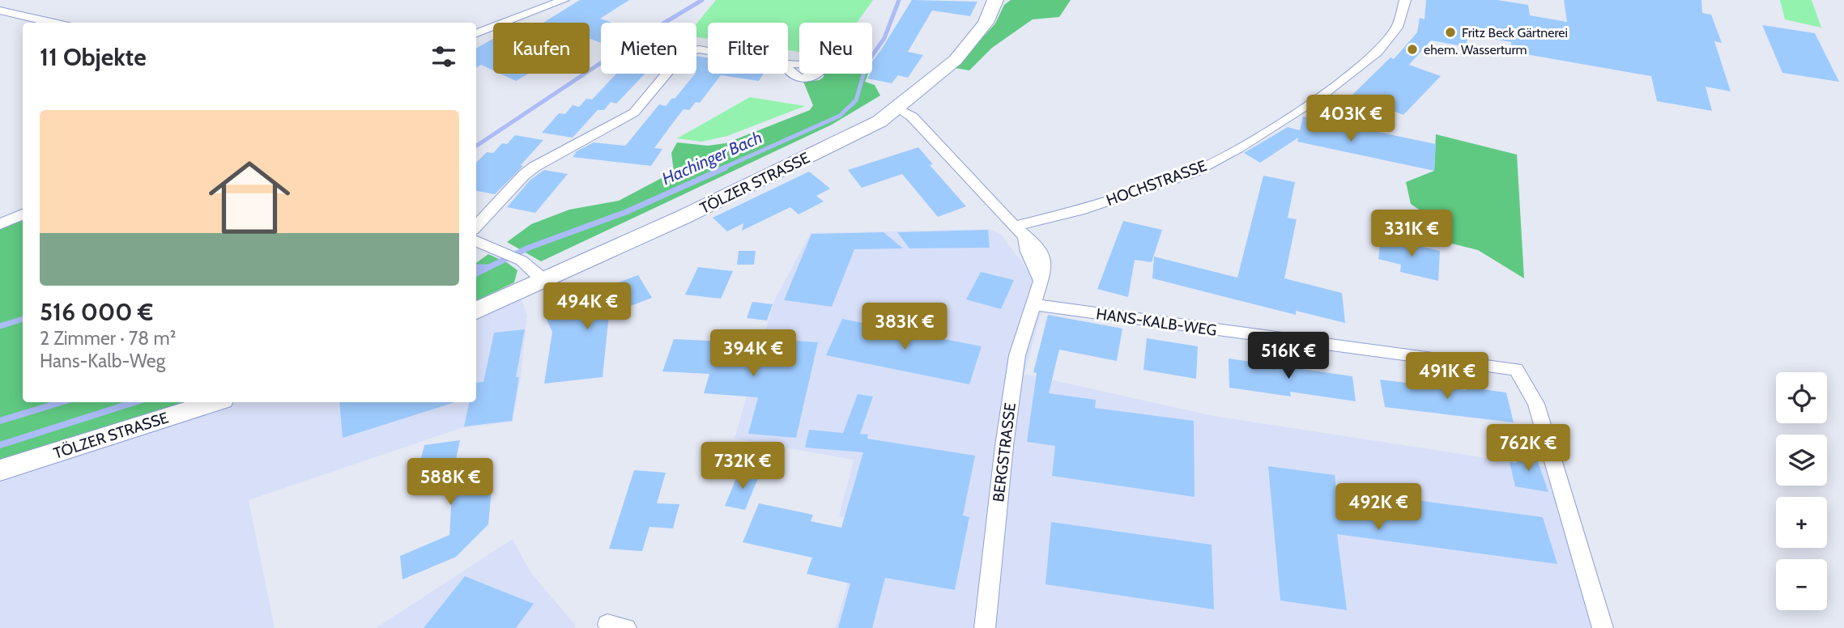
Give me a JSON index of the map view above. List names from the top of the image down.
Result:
{
  "streets": {
    "main road": ["TÖLZER STRASSE"],
    "street": ["HOCHSTRASSE", "HANS-KALB-WEG", "BERGSTRASSE"]
  },
  "crossings": [
    ["TÖLZER STRASSE", "BERGSTRASSE"],
    ["HOCHSTRASSE", "BERGSTRASSE"],
    ["HANS-KALB-WEG", "BERGSTRASSE"]
  ],
  "water": ["Hachinger Bach"],
  "places": ["Fritz Beck Gärtnerei", "ehem. Wasserturm"],
  "page": {
    "chip": [
      "Kaufen",
      "Mieten",
      "Filter",
      "Neu"
    ],
    "heading": "11 Objekte",
    "list": [
      {
        "name": "516 000 €",
        "note": "2 Zimmer · 78 m² · Hans-Kalb-Weg"
      }
    ],
    "price": [
      "403K €",
      "331K €",
      "494K €",
      "383K €",
      "394K €",
      "516K €",
      "491K €",
      "762K €",
      "732K €",
      "588K €",
      "492K €"
    ],
    "map_buttons": ["+", "−"]
  }
}
